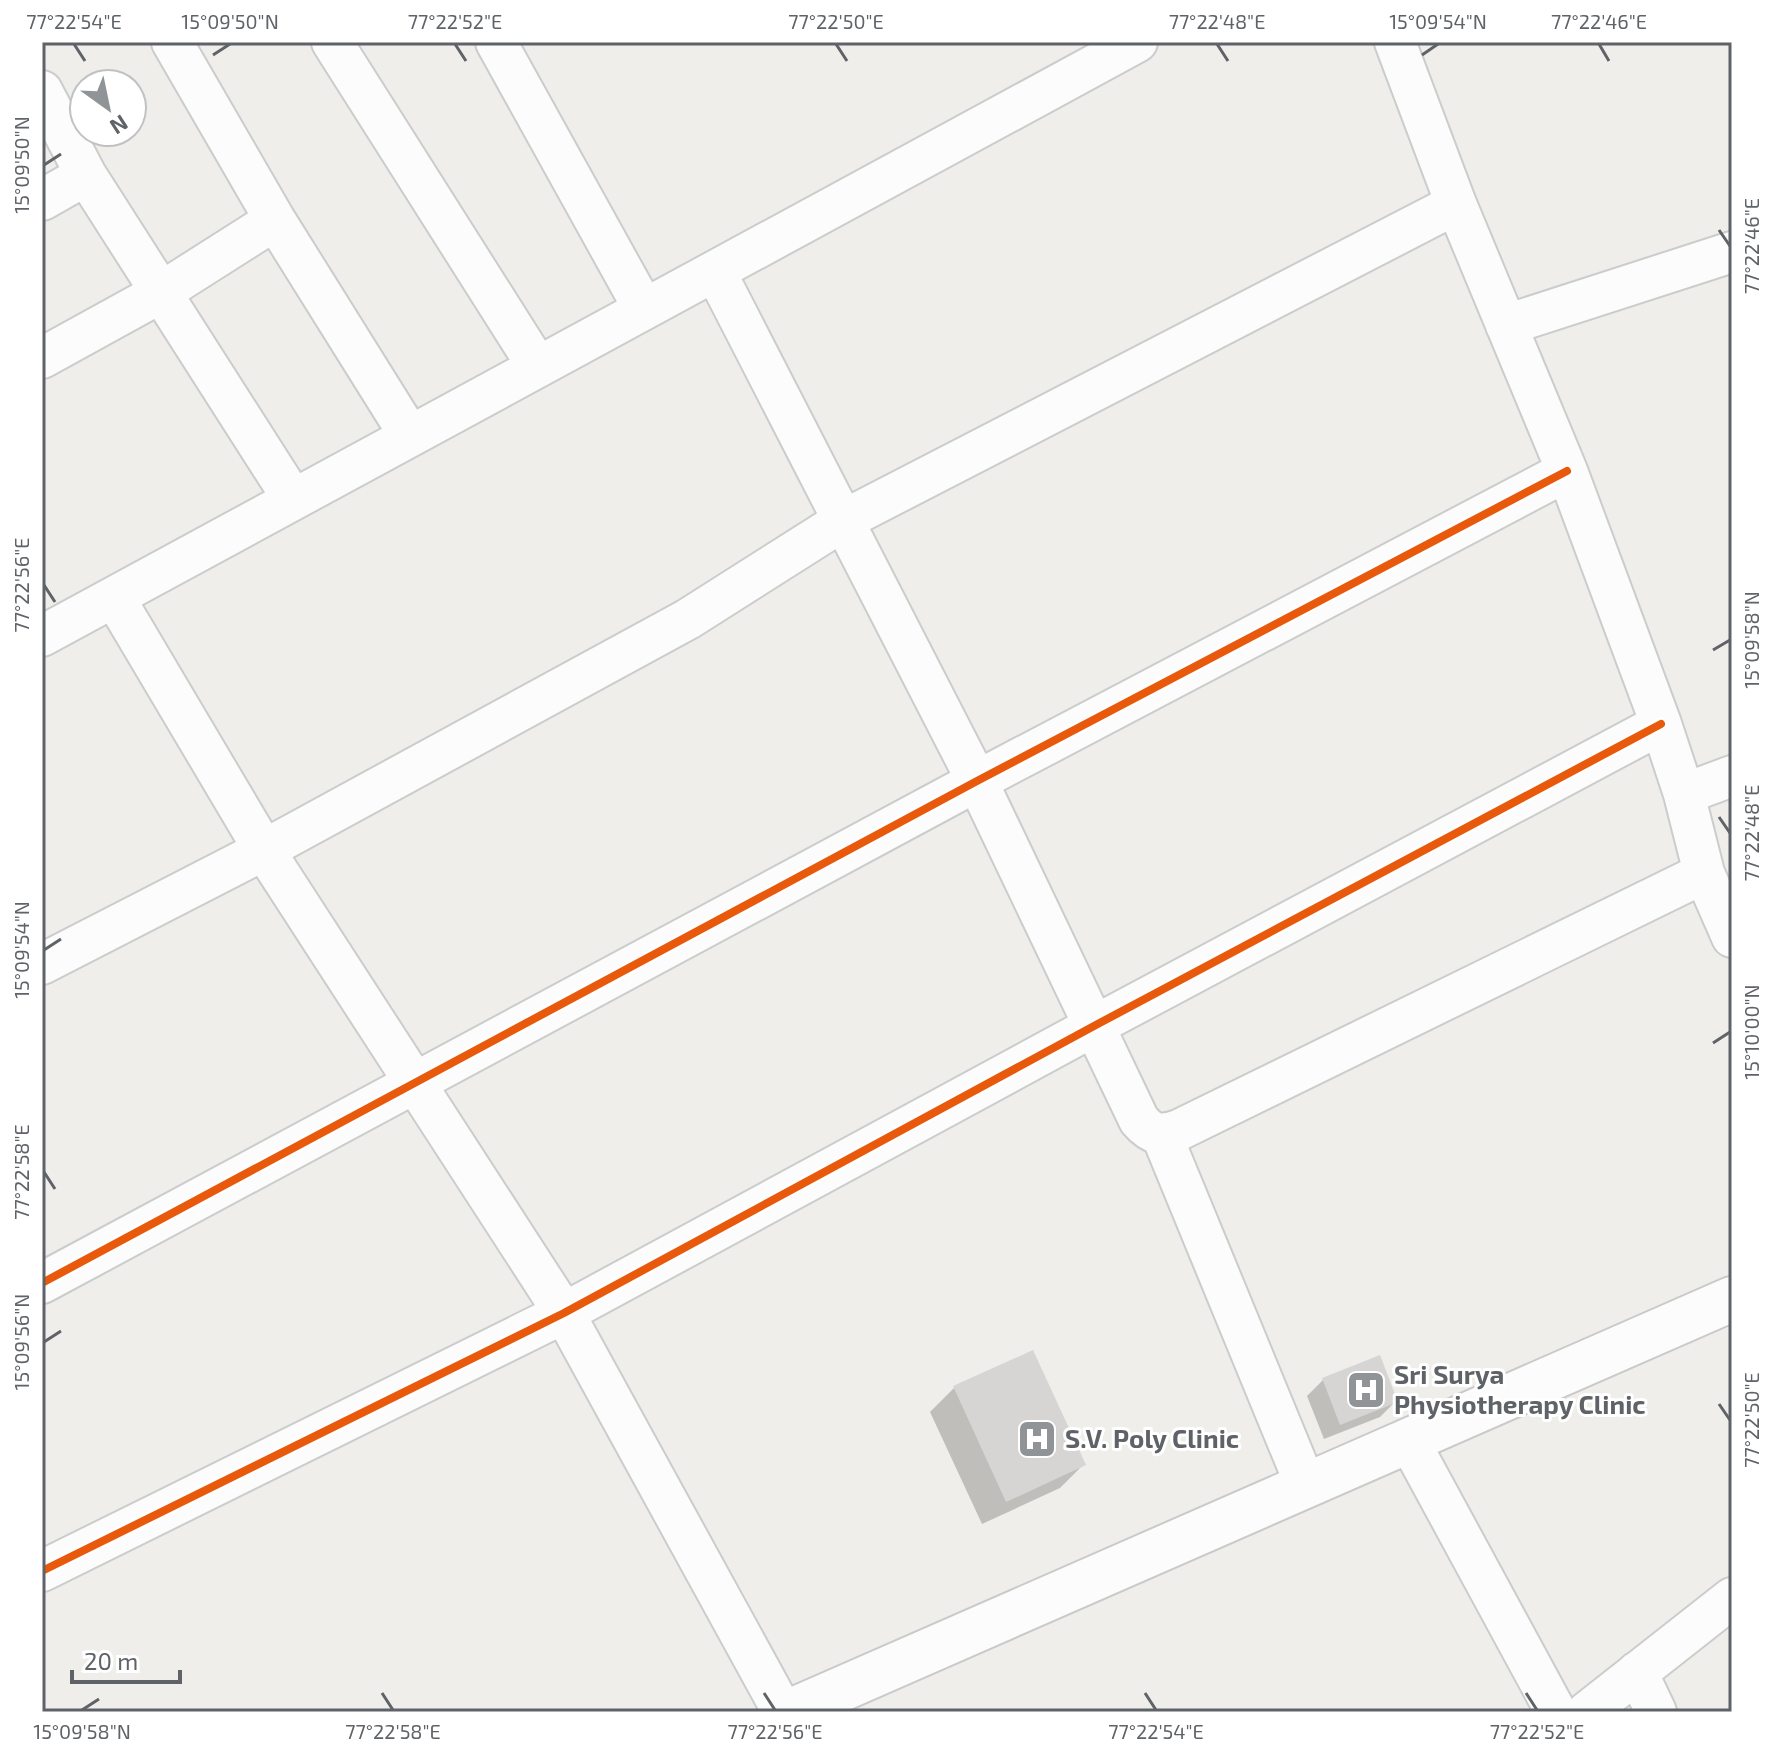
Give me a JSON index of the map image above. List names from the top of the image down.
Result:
{
  "places": {
    "hospital": ["Sri Surya Physiotherapy Clinic", "S.V. Poly Clinic"]
  },
  "scale_bar": "20 m",
  "north": "bottom right",
  "coordinates": [
    "77°22'54\"E",
    "15°09'50\"N",
    "77°22'52\"E",
    "77°22'50\"E",
    "77°22'48\"E",
    "15°09'54\"N",
    "77°22'46\"E",
    "77°22'56\"E",
    "15°09'58\"N",
    "15°10'00\"N",
    "77°22'58\"E",
    "15°09'56\"N"
  ]
}
